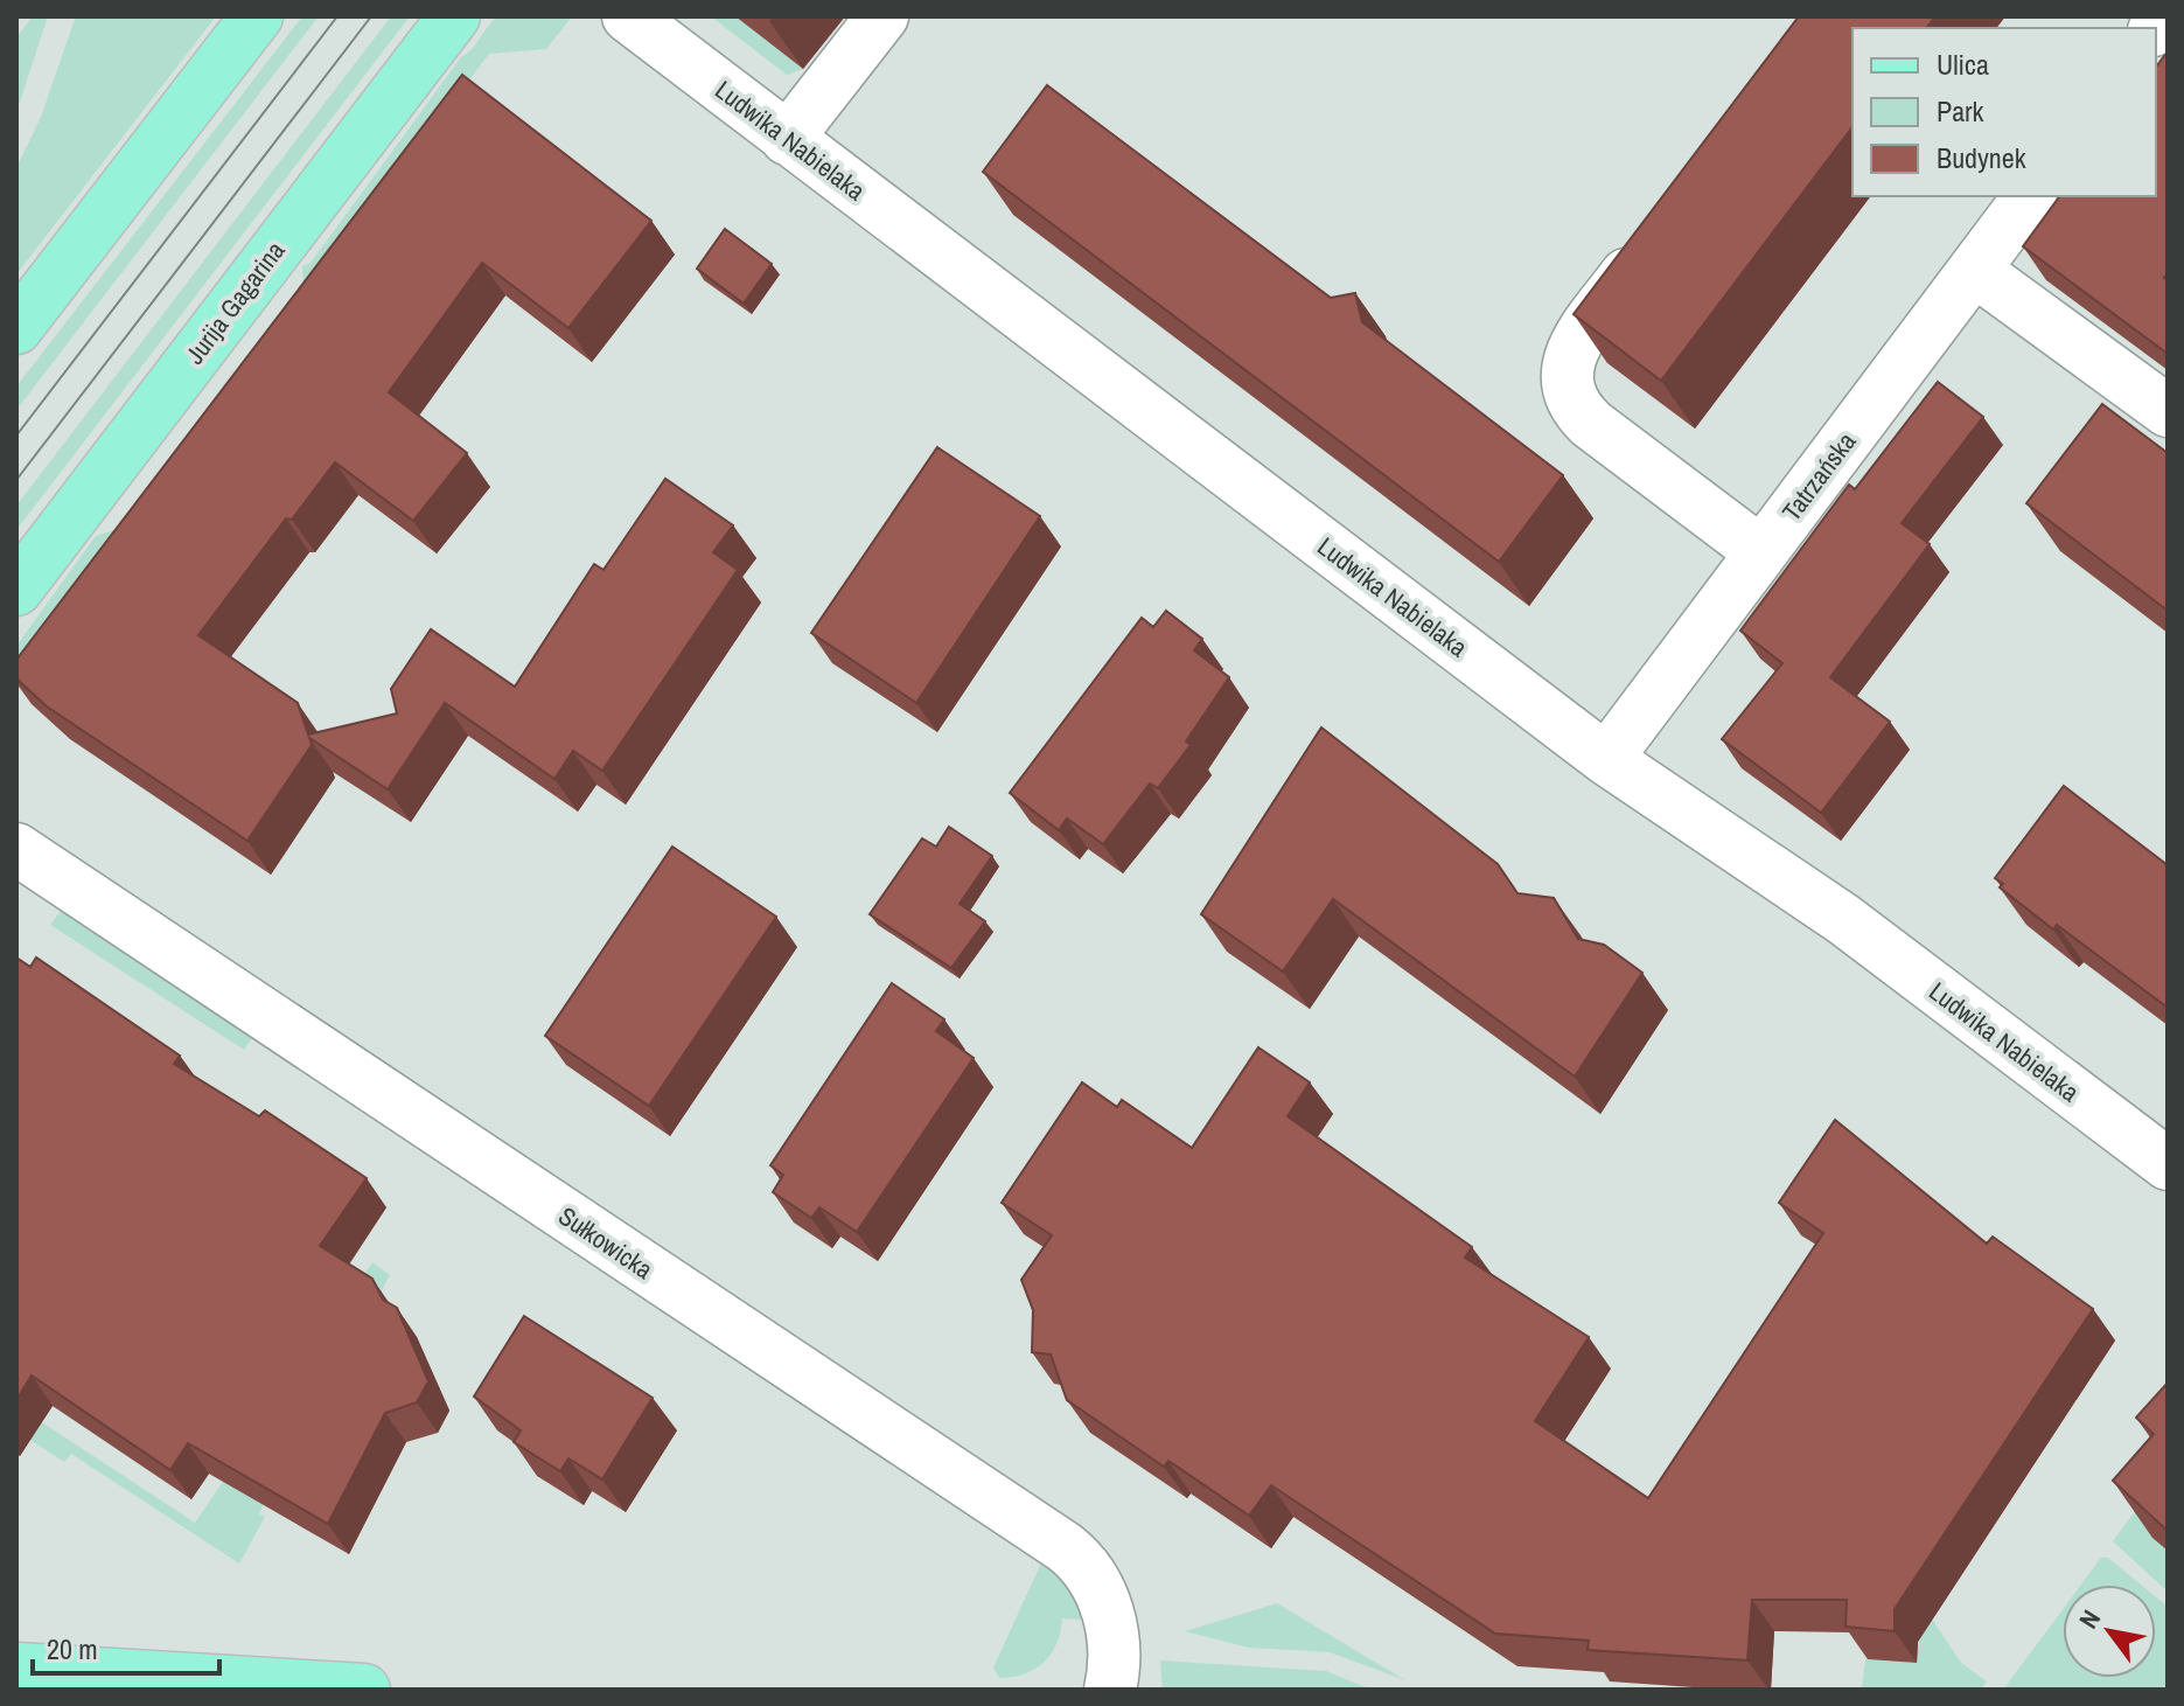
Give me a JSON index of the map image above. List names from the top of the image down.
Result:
{
  "streets": {
    "main road": ["Jurija Gagarina"],
    "street": ["Ludwika Nabielaka", "Tatrzańska", "Sułkowicka"]
  },
  "crossings": [
    ["Ludwika Nabielaka", "Tatrzańska"]
  ],
  "legend": ["Ulica", "Park", "Budynek"],
  "scale_bar": "20 m",
  "north": "top left"
}
